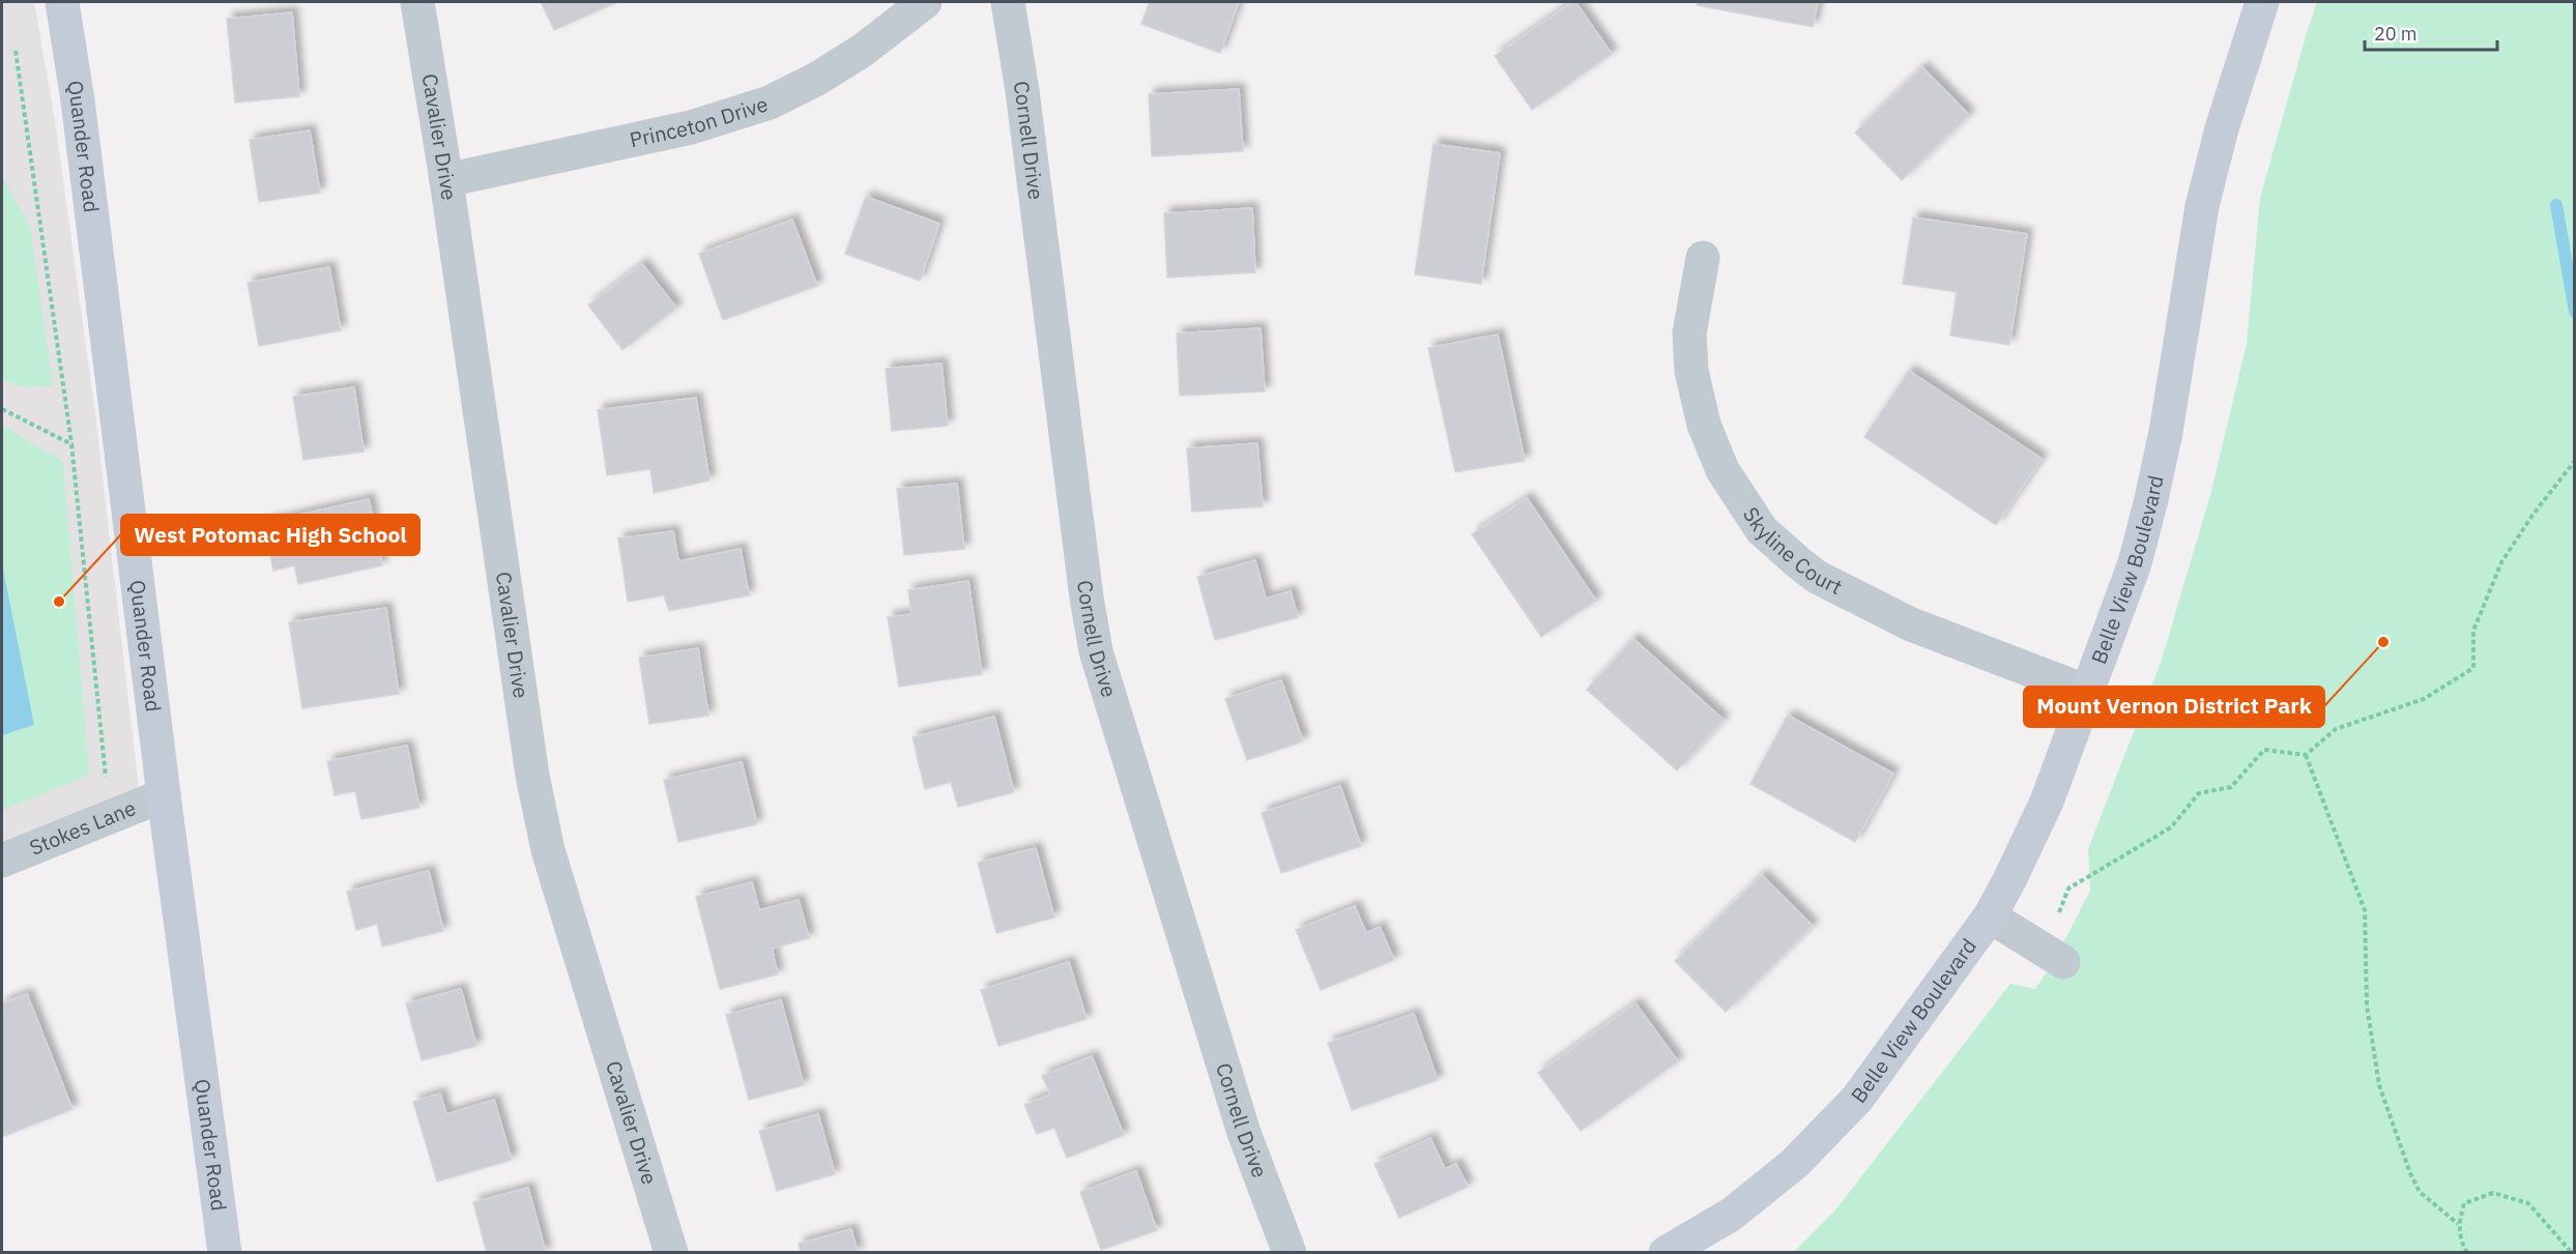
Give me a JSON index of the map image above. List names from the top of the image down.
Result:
{
  "streets": {
    "main road": ["Quander Road", "Belle View Boulevard"],
    "street": [
      "Princeton Drive",
      "Cavalier Drive",
      "Cornell Drive",
      "Skyline Court",
      "Stokes Lane"
    ]
  },
  "crossings": [
    ["Princeton Drive", "Cavalier Drive"],
    ["Quander Road", "Stokes Lane"],
    ["Skyline Court", "Belle View Boulevard"]
  ],
  "places": ["West Potomac High School", "Mount Vernon District Park"],
  "scale_bar": "20 m"
}
